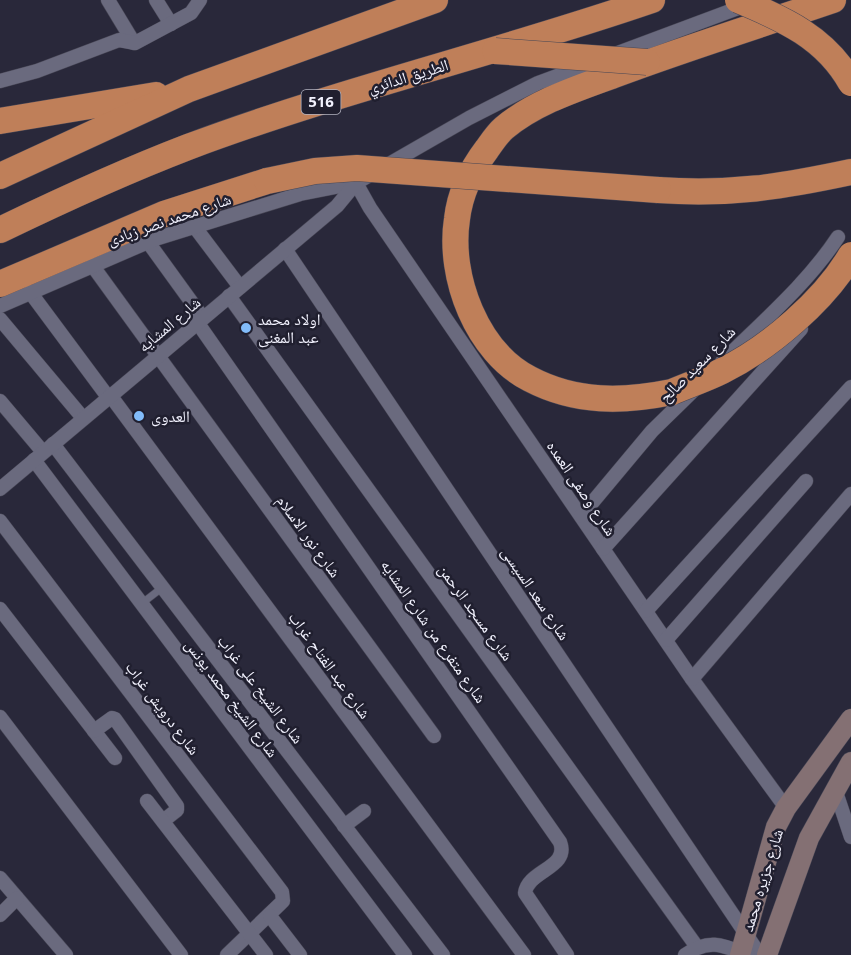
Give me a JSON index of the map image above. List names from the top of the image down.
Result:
{
  "streets": {
    "highway": ["الطريق الدائري", "516"],
    "main road": ["شارع جزيره محمد"],
    "street": [
      "شارع محمد نصر زبادى",
      "شارع المشايه",
      "شارع سعيد صالح",
      "شارع وصفى العمده",
      "شارع نور الاسلام",
      "شارع سعد السيسى",
      "شارع مسجد الرحمن",
      "شارع متفرع من شارع المشايه",
      "شارع عبد الفتاح غراب",
      "شارع الشيخ على غراب",
      "شارع الشيخ محمد يونس",
      "شارع درويش غراب"
    ]
  },
  "crossings": [
    ["شارع محمد نصر زبادى", "شارع المشايه"],
    ["شارع محمد نصر زبادى", "شارع وصفى العمده"],
    ["شارع محمد نصر زبادى", "شارع نور الاسلام"],
    ["شارع محمد نصر زبادى", "شارع مسجد الرحمن"],
    ["شارع محمد نصر زبادى", "شارع عبد الفتاح غراب"],
    ["شارع المشايه", "شارع وصفى العمده"],
    ["شارع المشايه", "شارع نور الاسلام"],
    ["شارع المشايه", "شارع سعد السيسى"],
    ["شارع المشايه", "شارع مسجد الرحمن"],
    ["شارع المشايه", "شارع متفرع من شارع المشايه"],
    ["شارع المشايه", "شارع عبد الفتاح غراب"],
    ["شارع المشايه", "شارع الشيخ على غراب"],
    ["شارع المشايه", "شارع الشيخ محمد يونس"],
    ["شارع سعيد صالح", "شارع وصفى العمده"],
    ["شارع وصفى العمده", "شارع جزيره محمد"],
    ["شارع سعد السيسى", "شارع جزيره محمد"],
    ["شارع الشيخ على غراب", "شارع الشيخ محمد يونس"]
  ],
  "places": ["اولاد محمد عبد المغنى", "العدوى"]
}
